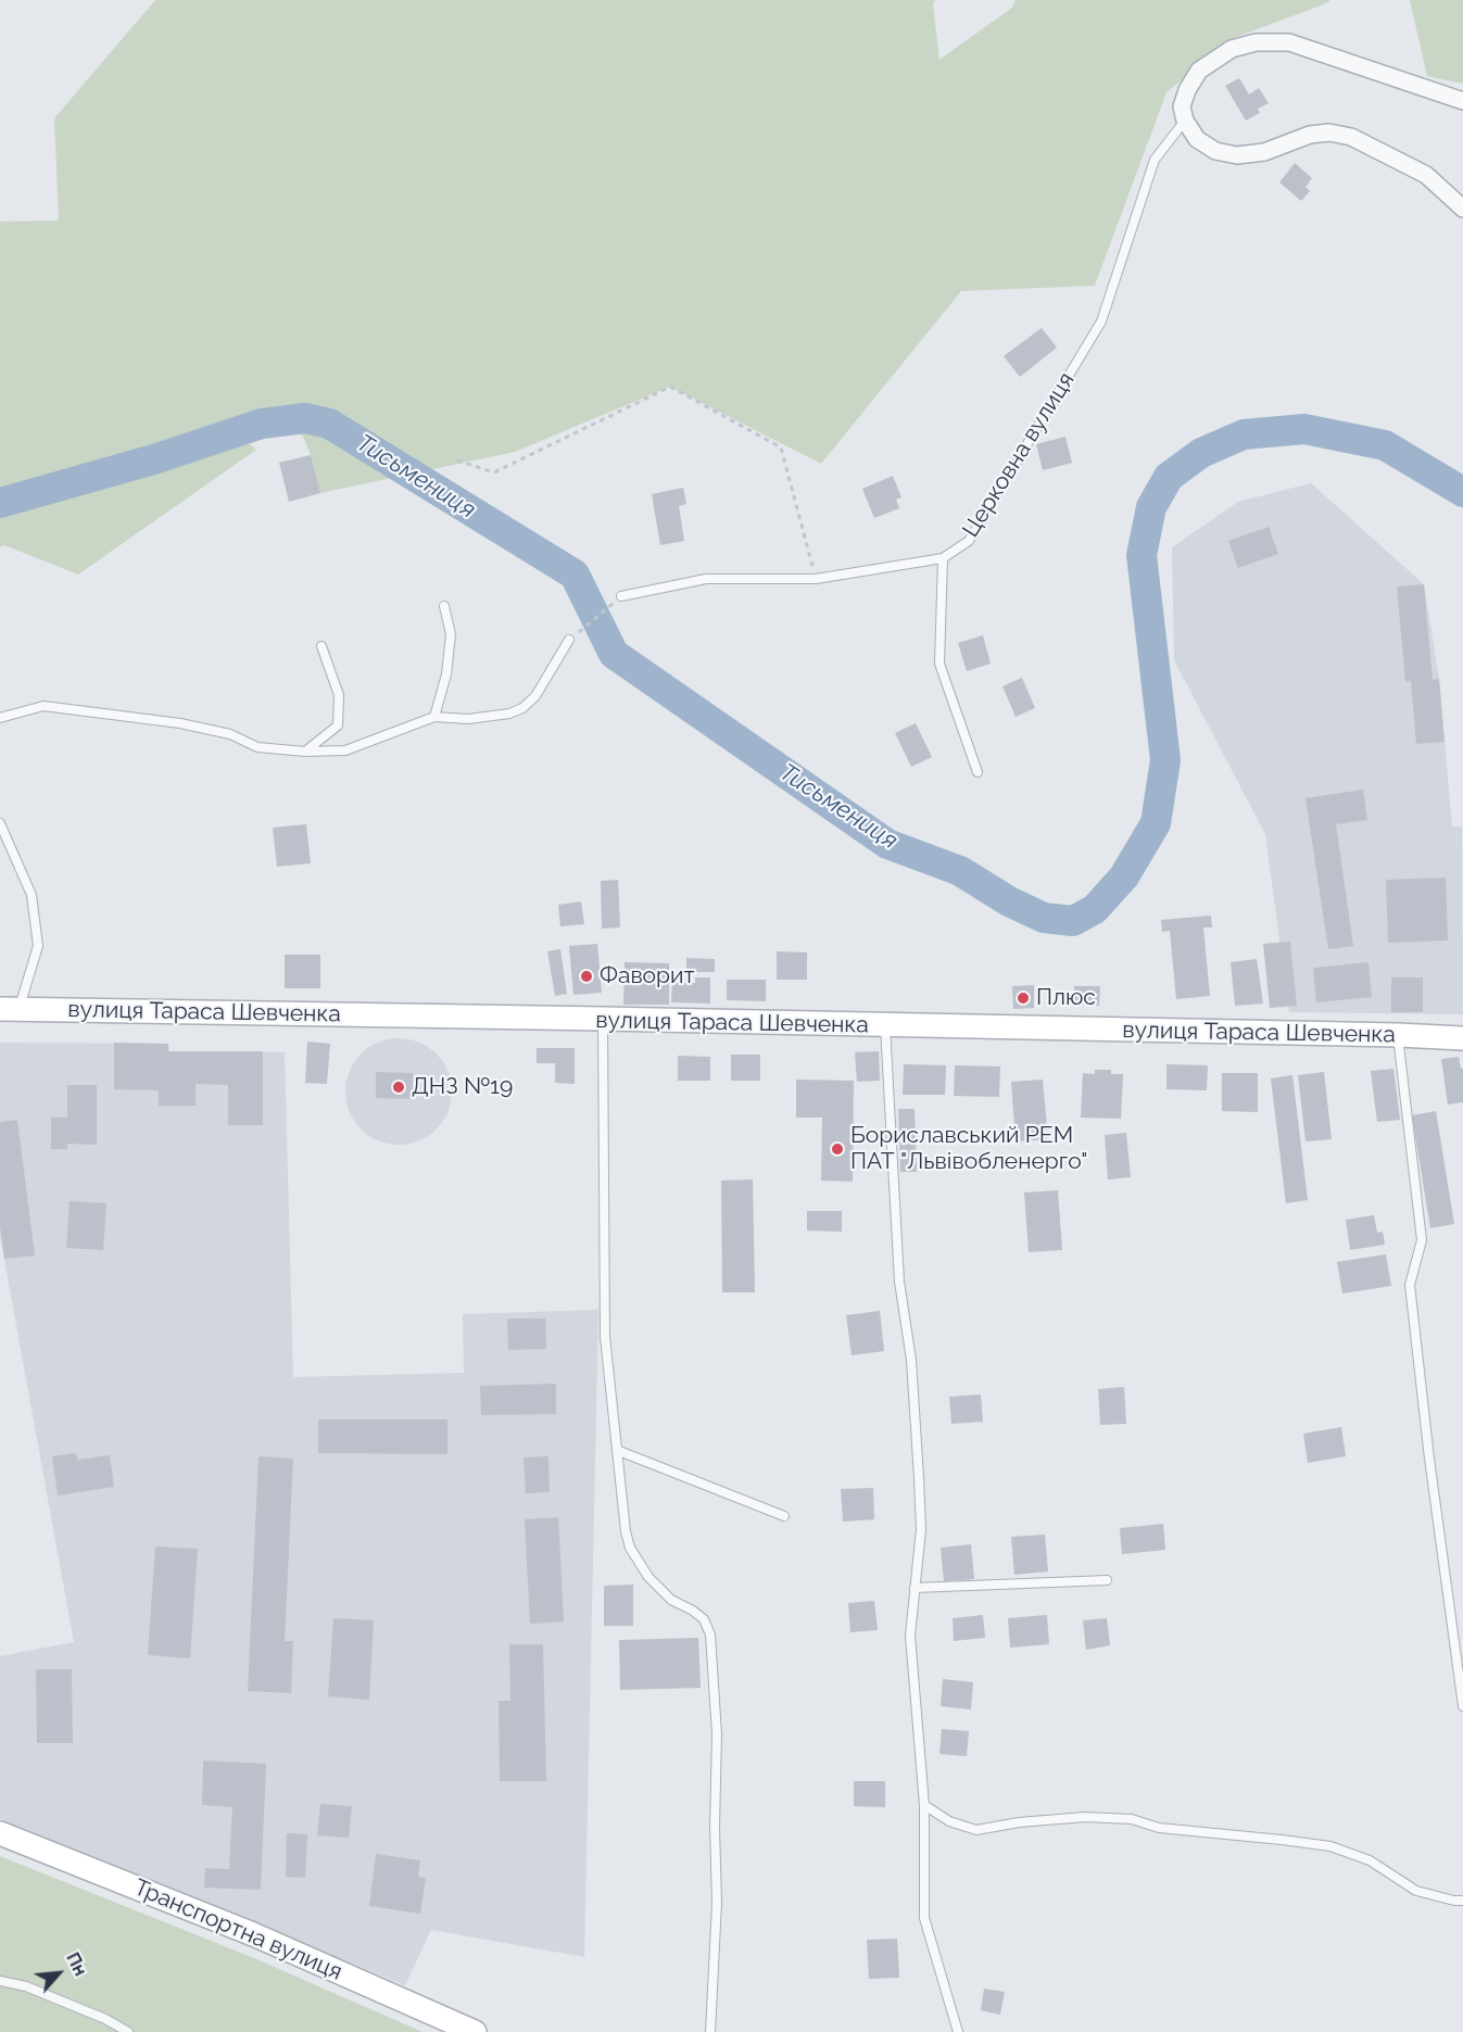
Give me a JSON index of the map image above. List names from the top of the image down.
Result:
{
  "streets": {
    "main road": ["вулиця Тараса Шевченка", "Транспортна вулиця"],
    "lane": ["Церковна вулиця"]
  },
  "water": ["Тисьмениця"],
  "places": [
    "Фаворит",
    "Плюс",
    "ДНЗ №19",
    "Бориславський РЕМ ПАТ \"Львівобленерго\""
  ],
  "north": "top right"
}
